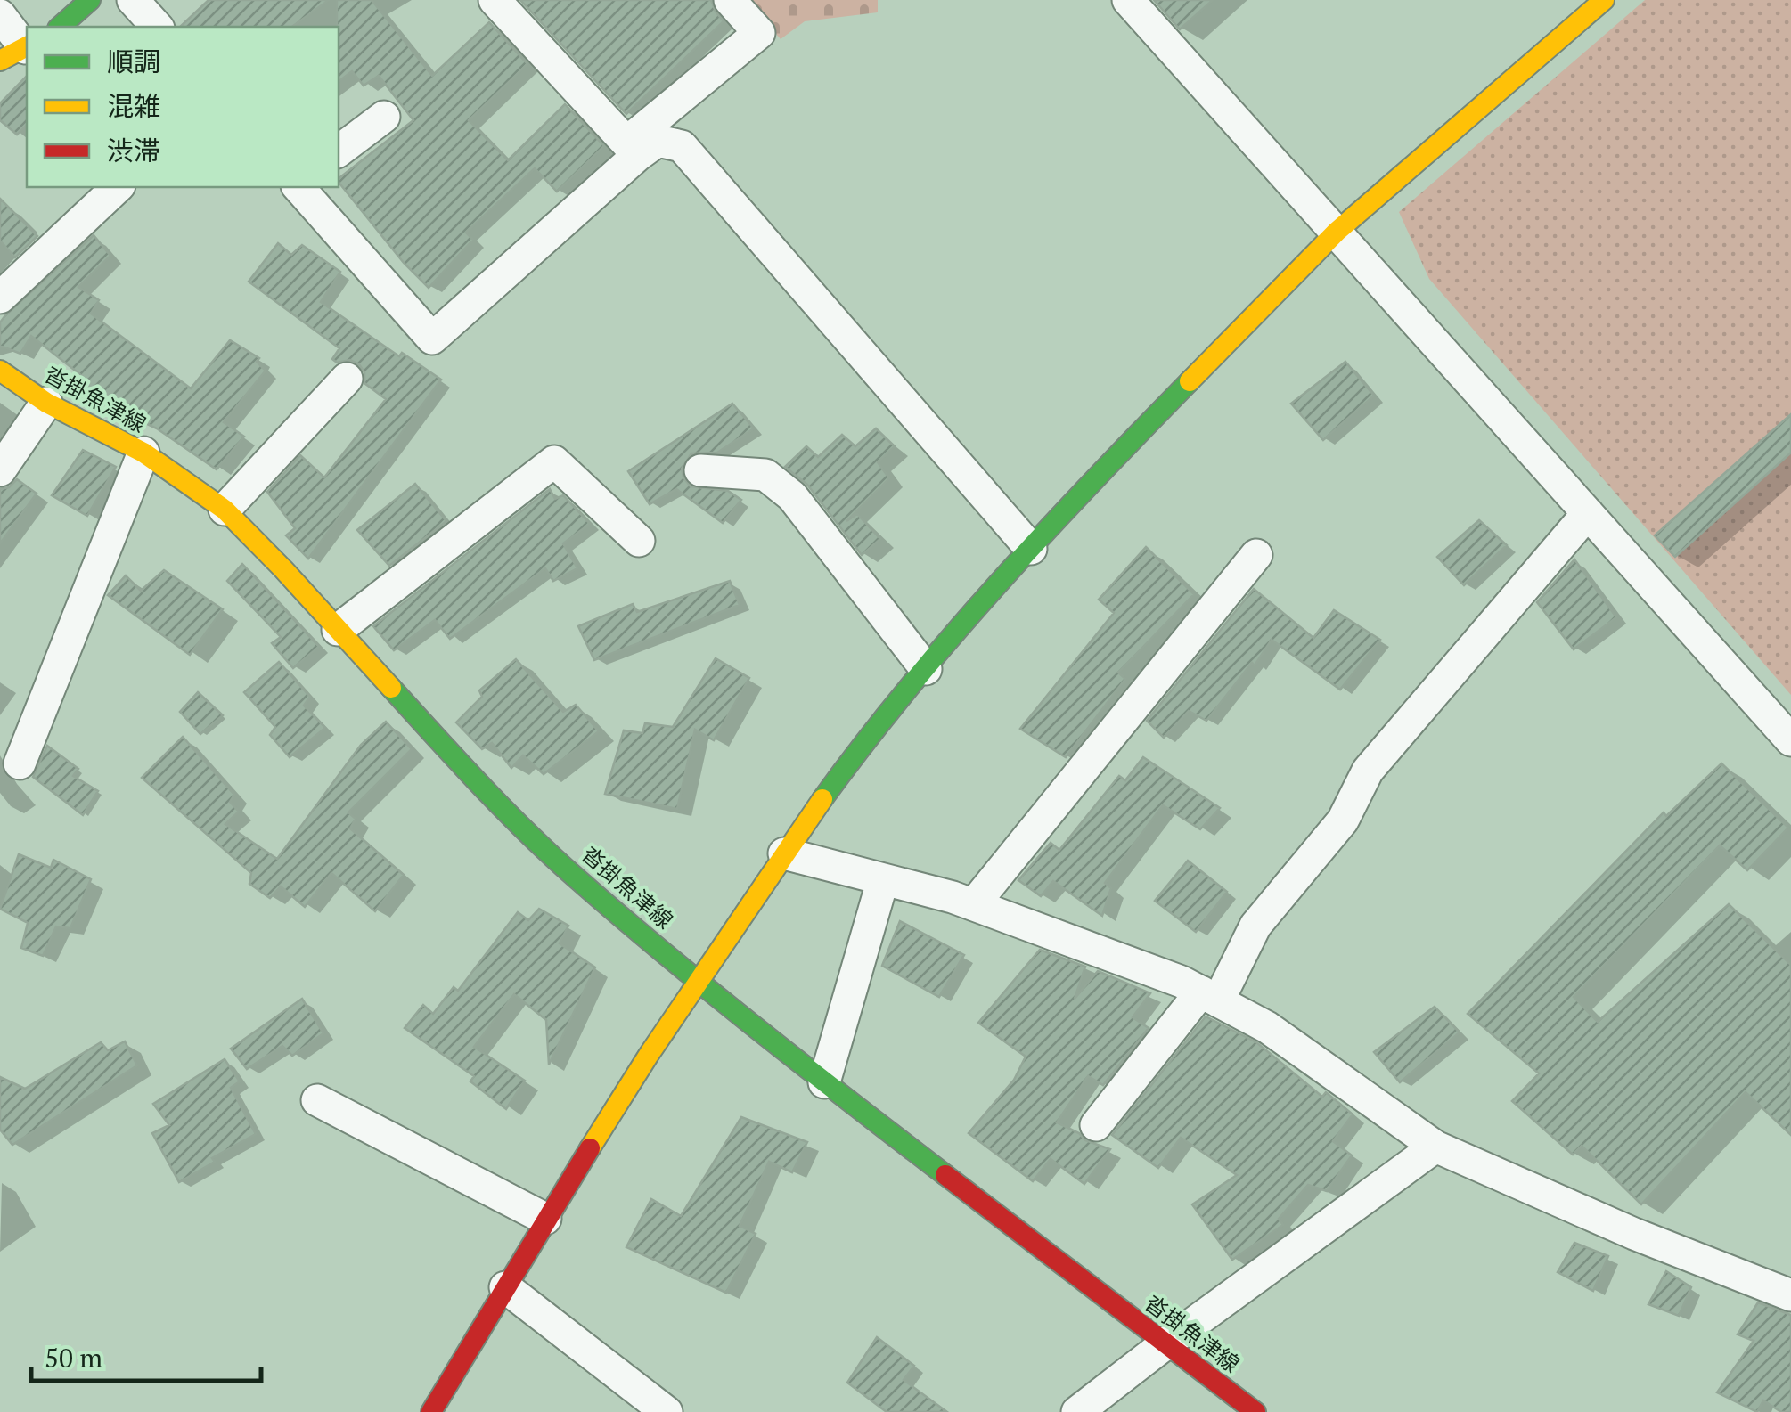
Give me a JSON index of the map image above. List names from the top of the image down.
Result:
{
  "streets": {
    "street": ["沓掛魚津線"]
  },
  "legend": ["順調", "混雑", "渋滞"],
  "scale_bar": "50 m"
}
